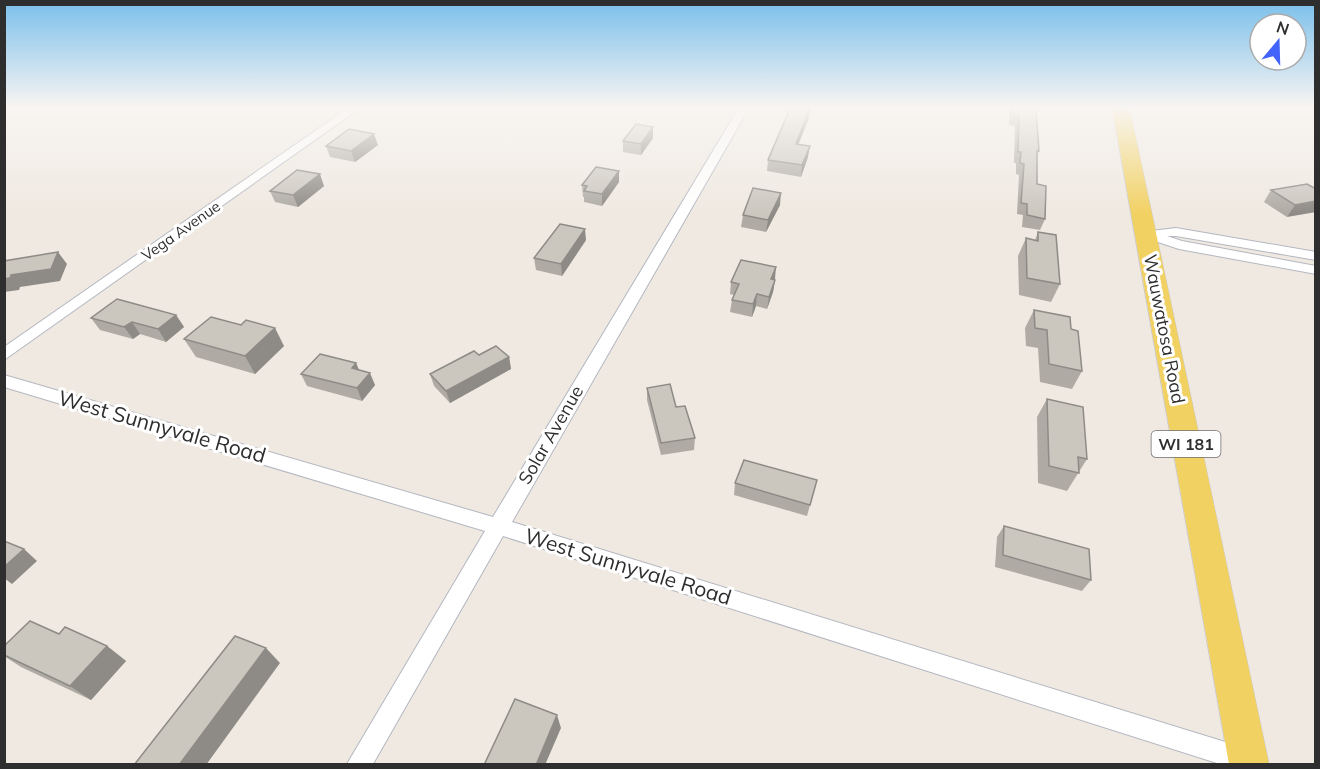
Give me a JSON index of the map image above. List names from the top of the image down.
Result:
{
  "streets": {
    "main road": ["Wauwatosa Road", "WI 181"],
    "street": ["Vega Avenue", "West Sunnyvale Road", "Solar Avenue"]
  },
  "crossings": [
    ["Wauwatosa Road", "West Sunnyvale Road"],
    ["West Sunnyvale Road", "Solar Avenue"]
  ],
  "north": "top"
}
